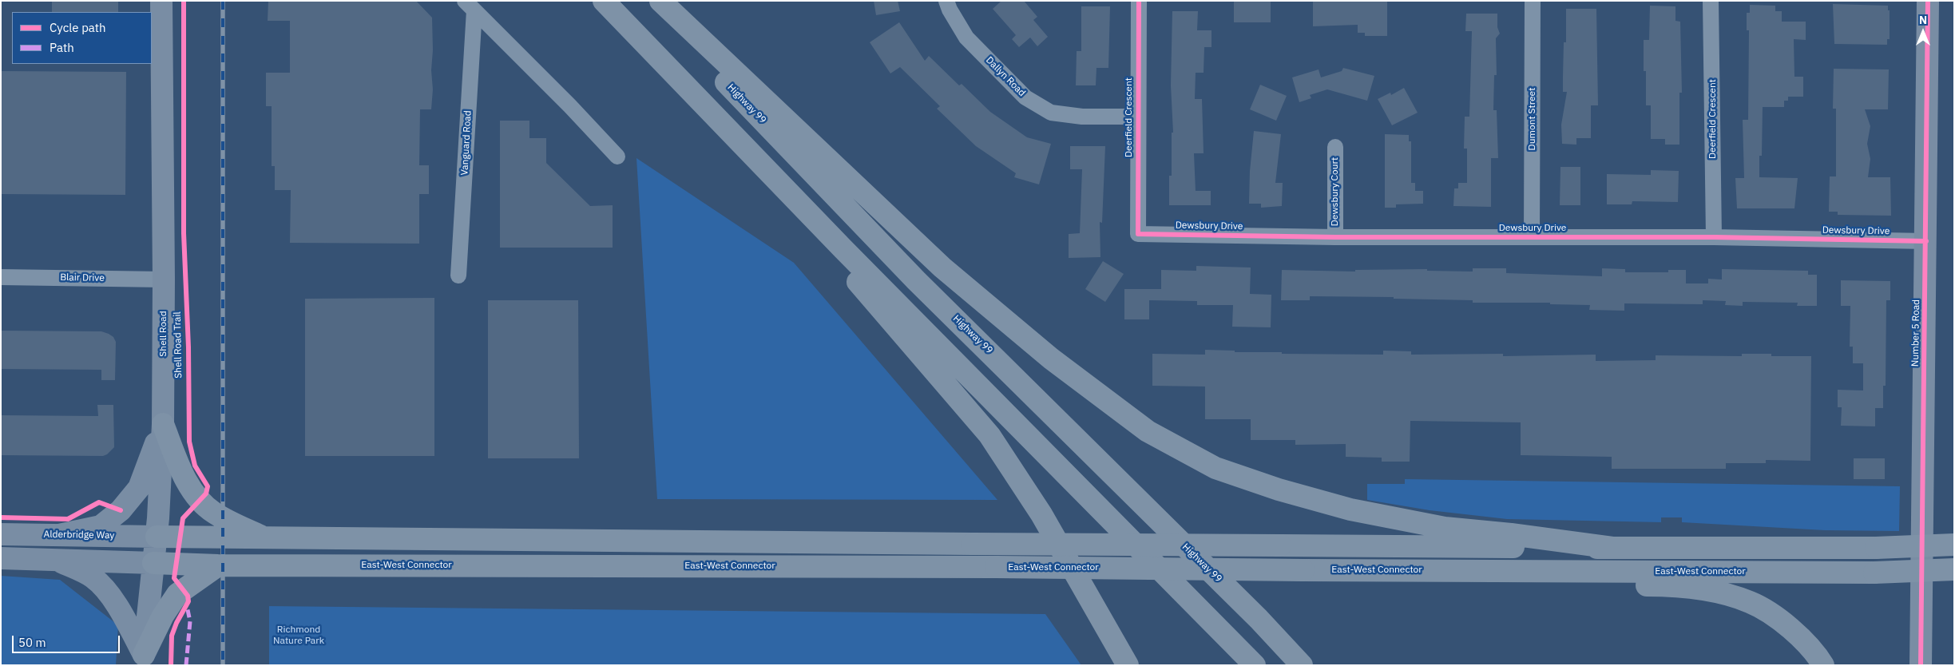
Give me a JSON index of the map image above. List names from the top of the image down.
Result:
{
  "streets": {
    "highway": ["Highway 99", "East-West Connector"],
    "main road": ["Number 5 Road", "Shell Road", "Alderbridge Way"],
    "street": [
      "Dallyn Road",
      "Deerfield Crescent",
      "Dumont Street",
      "Vanguard Road",
      "Dewsbury Court",
      "Dewsbury Drive",
      "Blair Drive"
    ],
    "cycle path": ["Shell Road Trail"]
  },
  "crossings": [
    ["Dallyn Road", "Deerfield Crescent"],
    ["Deerfield Crescent", "Dewsbury Drive"],
    ["Dumont Street", "Dewsbury Drive"],
    ["Dewsbury Court", "Dewsbury Drive"],
    ["Dewsbury Drive", "Number 5 Road"],
    ["Blair Drive", "Shell Road"],
    ["Shell Road", "Alderbridge Way"],
    ["Shell Road", "East-West Connector"]
  ],
  "parks": ["Richmond Nature Park"],
  "legend": ["Cycle path", "Path"],
  "scale_bar": "50 m",
  "north": "top"
}
